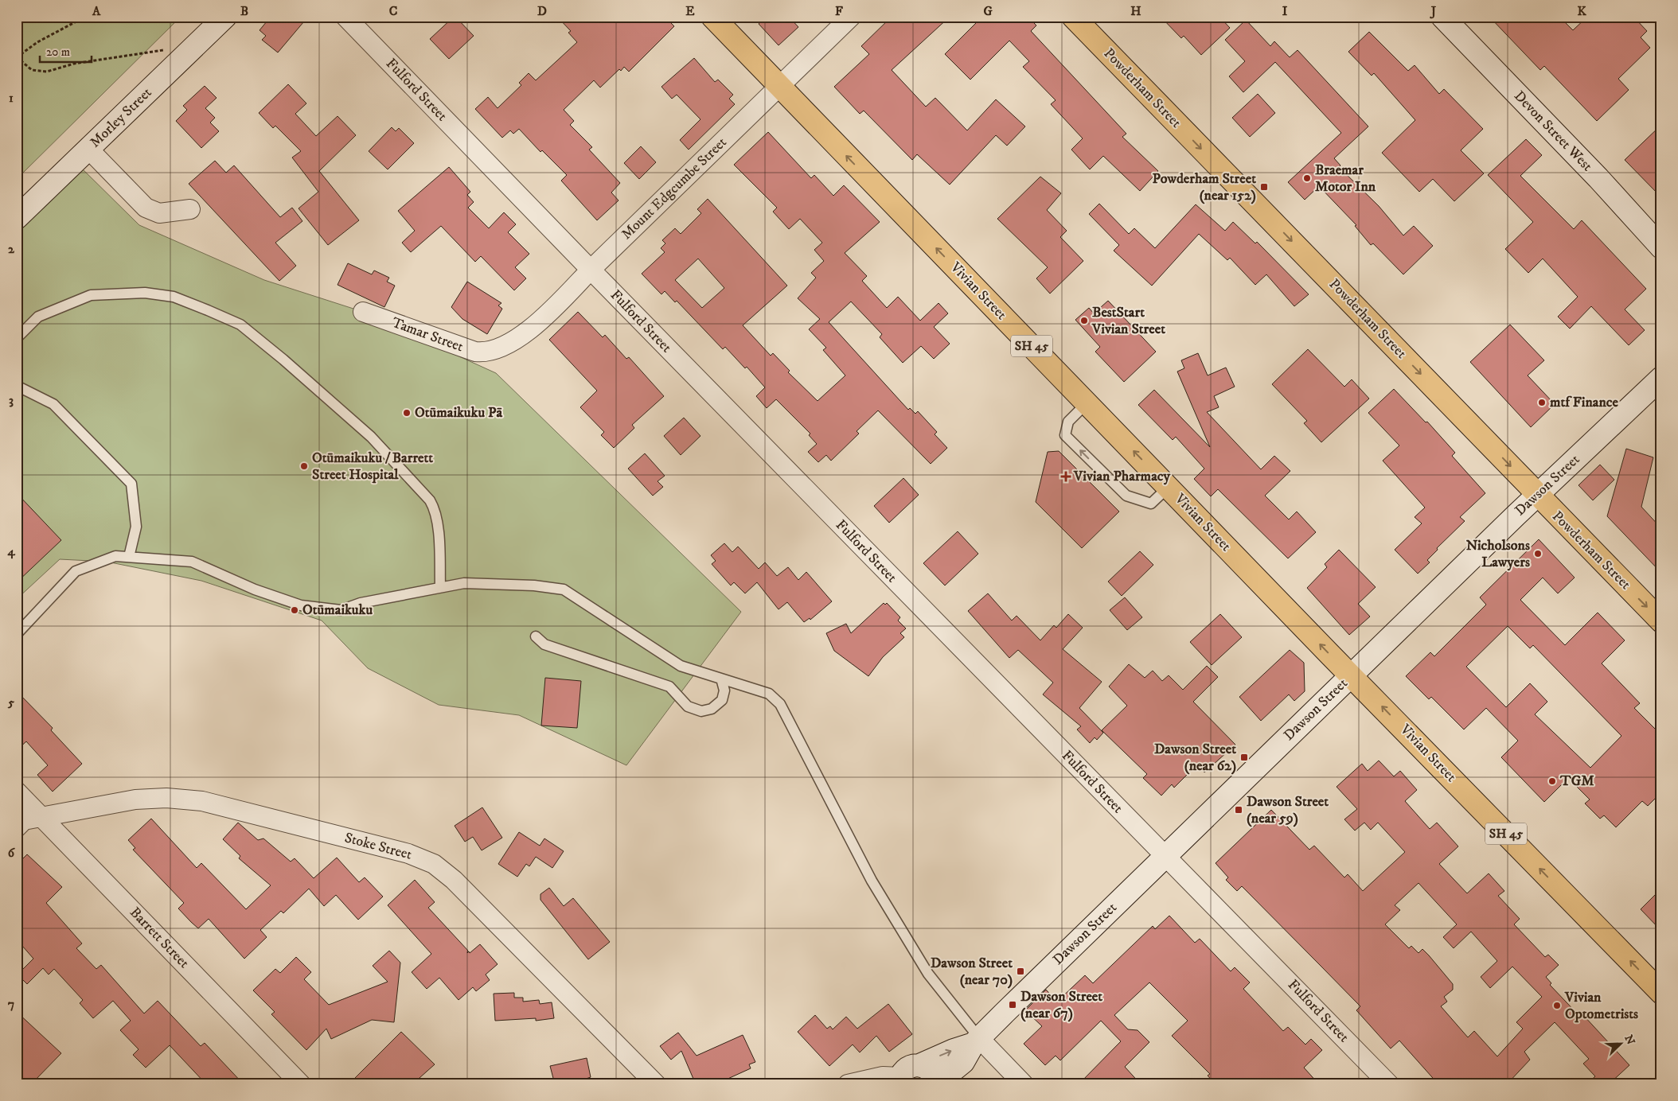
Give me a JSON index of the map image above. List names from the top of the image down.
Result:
{
  "streets": {
    "main road": ["Powderham Street", "Vivian Street", "SH 45"],
    "street": [
      "Fulford Street",
      "Morley Street",
      "Devon Street West",
      "Mount Edgcumbe Street",
      "Tamar Street",
      "Dawson Street",
      "Stoke Street",
      "Barrett Street"
    ]
  },
  "crossings": [
    ["Powderham Street", "Dawson Street"],
    ["Fulford Street", "Mount Edgcumbe Street"],
    ["Fulford Street", "Dawson Street"],
    ["Mount Edgcumbe Street", "Vivian Street"],
    ["Mount Edgcumbe Street", "Tamar Street"],
    ["Vivian Street", "Dawson Street"],
    ["Stoke Street", "Barrett Street"]
  ],
  "one_way": ["Powderham Street", "Vivian Street"],
  "places": {
    "other": [
      "Braemar Motor Inn",
      "BestStart Vivian Street",
      "mtf Finance",
      "Otūmaikuku Pā",
      "Otūmaikuku / Barrett Street Hospital",
      "Nicholsons Lawyers",
      "Otūmaikuku",
      "TGM",
      "Vivian Optometrists"
    ],
    "transit": [
      "Powderham Street (near 152)",
      "Dawson Street (near 62)",
      "Dawson Street (near 59)",
      "Dawson Street (near 70)",
      "Dawson Street (near 67)"
    ],
    "health": ["Vivian Pharmacy"]
  },
  "scale_bar": "20 m",
  "north": "top right",
  "grid": {
    "columns": [
      "A",
      "B",
      "C",
      "D",
      "E",
      "F",
      "G",
      "H",
      "I",
      "J",
      "K"
    ],
    "rows": [
      "1",
      "2",
      "3",
      "4",
      "5",
      "6",
      "7"
    ]
  }
}
